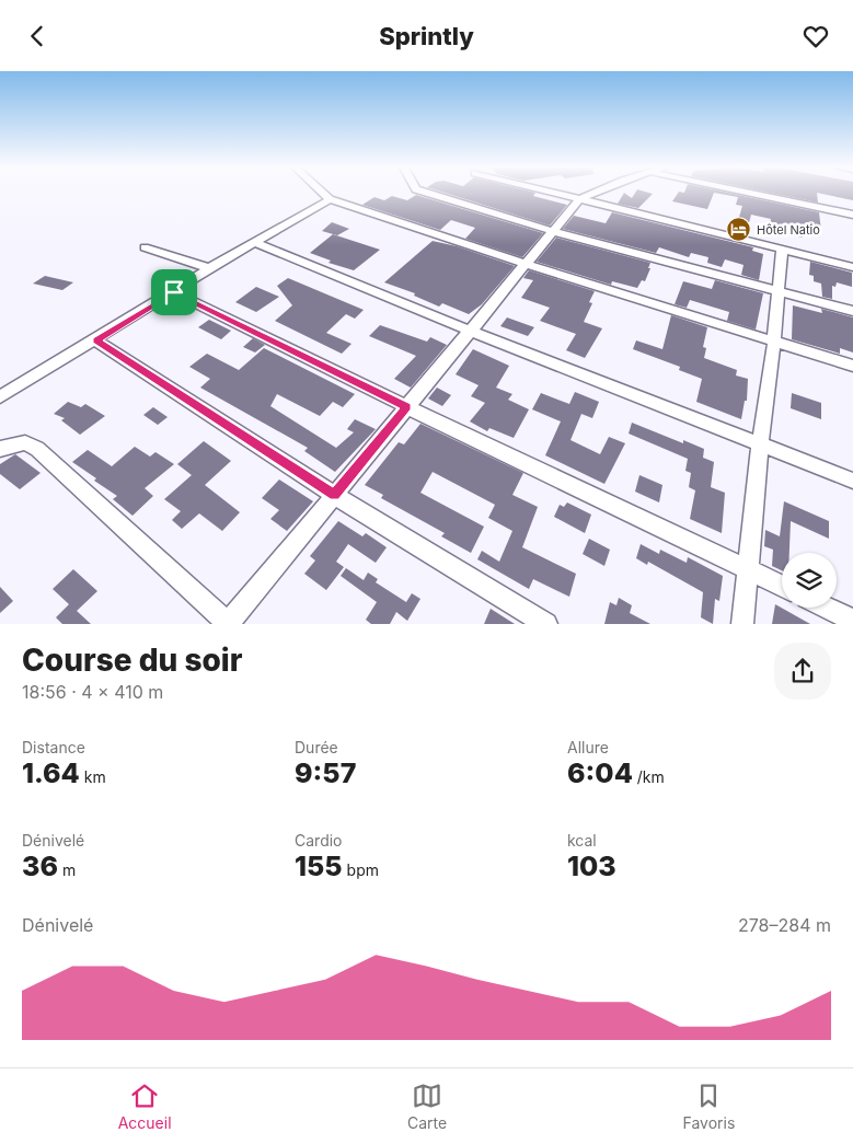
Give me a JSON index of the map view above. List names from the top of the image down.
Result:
{
  "places": {
    "hotel": ["Hôtel Natio"]
  },
  "page": {
    "header": "Sprintly",
    "heading": ["Course du soir", "18:56 · 4 × 410 m"],
    "stats": [
      ["Distance", "1.64 km"],
      ["Durée", "9:57"],
      ["Allure", "6:04 /km"],
      ["Dénivelé", "36 m"],
      ["Cardio", "155 bpm"],
      ["kcal", "103"]
    ],
    "chart": ["Dénivelé", "278–284 m"],
    "tabs": ["Accueil", "Carte", "Favoris"]
  }
}
